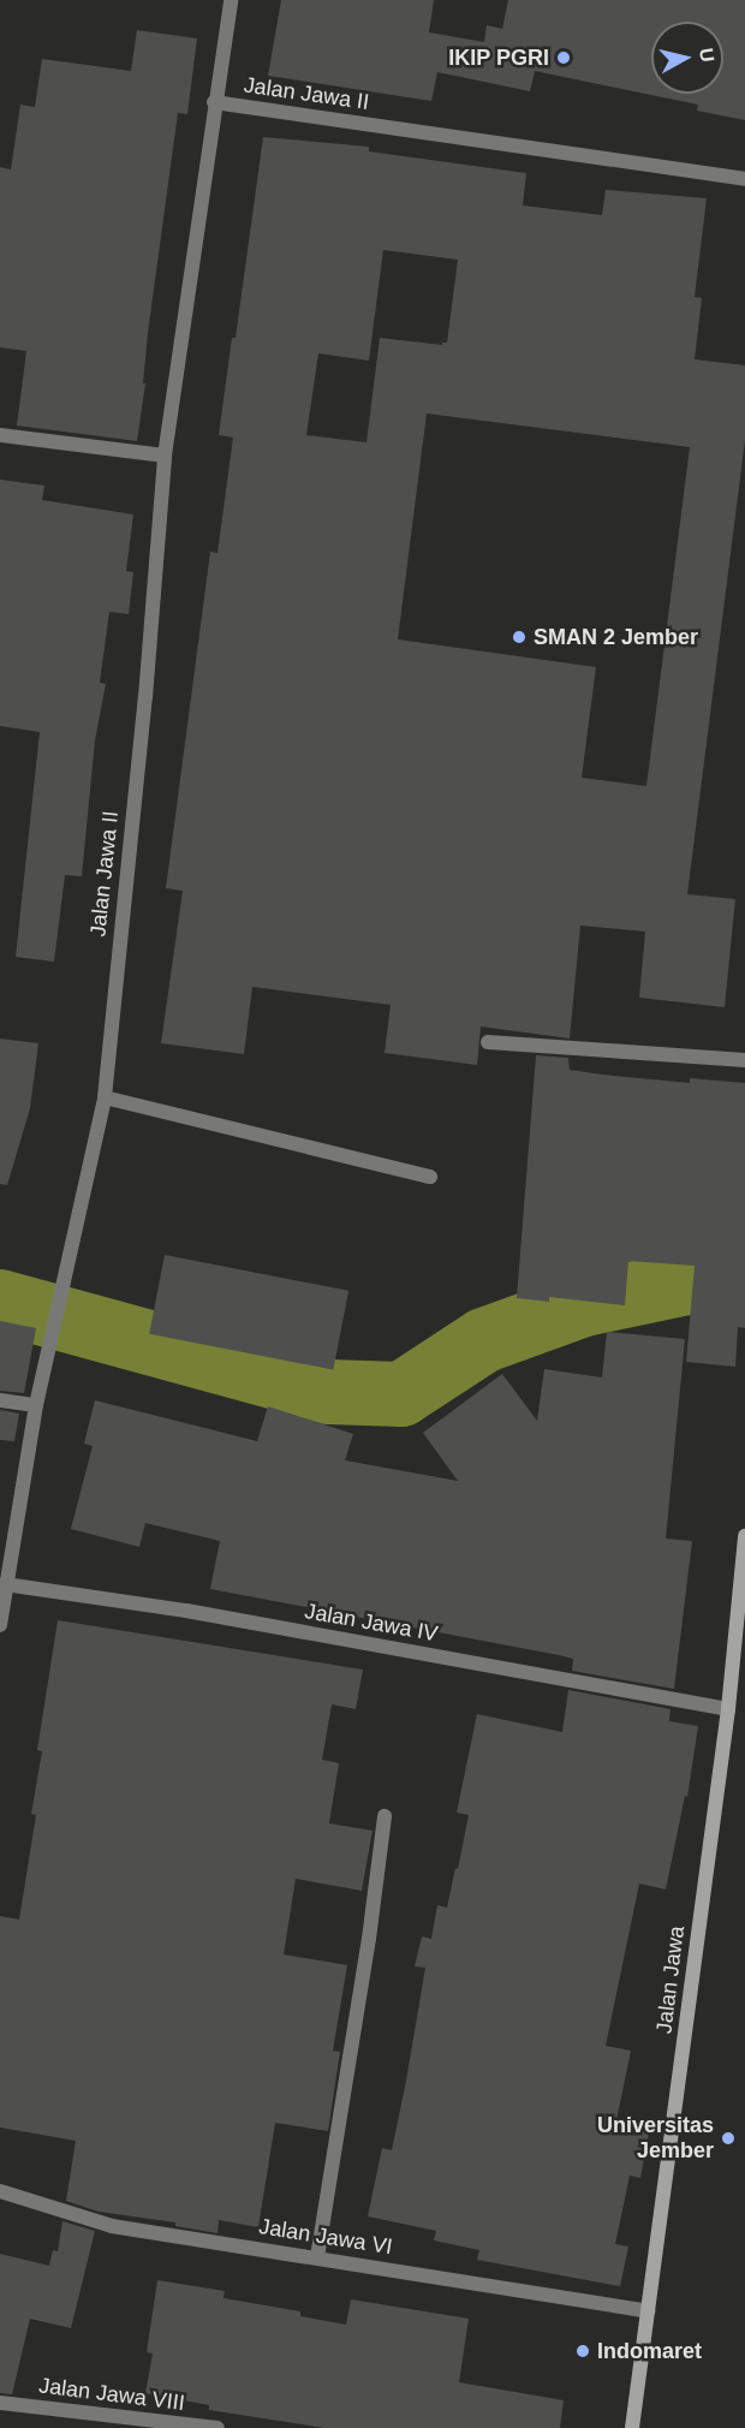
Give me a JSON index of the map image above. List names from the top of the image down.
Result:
{
  "streets": {
    "main road": ["Jalan Jawa"],
    "street": [
      "Jalan Jawa II",
      "Jalan Jawa IV",
      "Jalan Jawa VI",
      "Jalan Jawa VIII"
    ]
  },
  "crossings": [
    ["Jalan Jawa II", "Jalan Jawa IV"],
    ["Jalan Jawa IV", "Jalan Jawa"],
    ["Jalan Jawa", "Jalan Jawa VI"]
  ],
  "places": [
    "IKIP PGRI",
    "SMAN 2 Jember",
    "Universitas Jember",
    "Indomaret"
  ],
  "north": "right"
}
